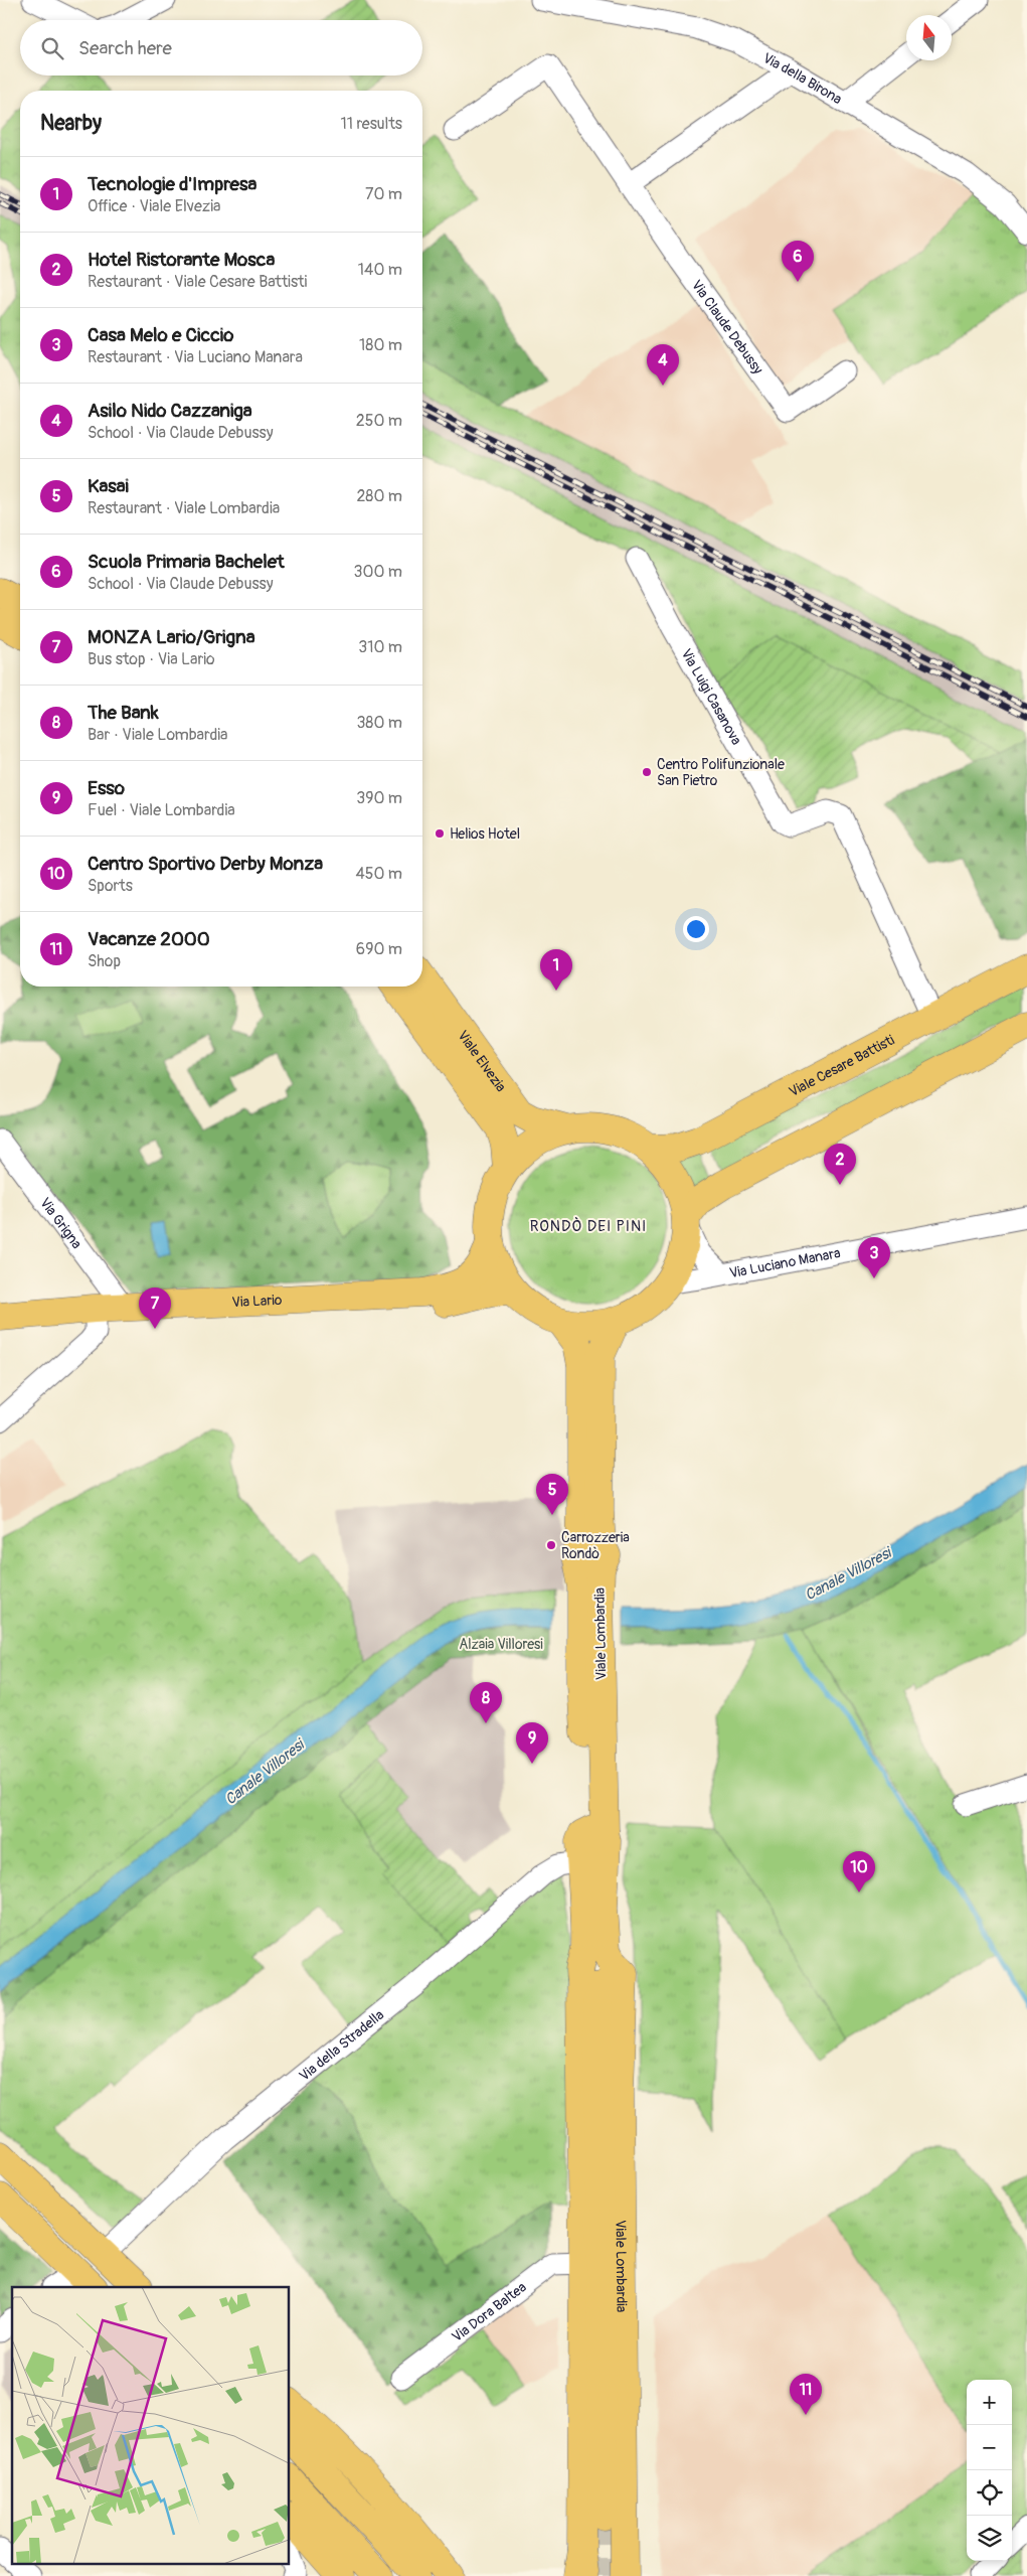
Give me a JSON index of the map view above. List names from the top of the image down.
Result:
{
  "streets": {
    "main road": [
      "Viale Elvezia",
      "Viale Cesare Battisti",
      "Via Lario",
      "Viale Lombardia"
    ],
    "street": [
      "Via della Birona",
      "Via Claude Debussy",
      "Via Luigi Casanova",
      "Via Grigna",
      "Via Luciano Manara",
      "Via della Stradella",
      "Via Dora Baltea"
    ]
  },
  "crossings": [
    ["Via Luigi Casanova", "Viale Cesare Battisti"],
    ["Via Grigna", "Via Lario"],
    ["Viale Lombardia", "Via della Stradella"],
    ["Viale Lombardia", "Via Dora Baltea"]
  ],
  "districts": ["RONDÒ DEI PINI"],
  "water": ["Canale Villoresi"],
  "parks": ["Alzaia Villoresi"],
  "places": ["Centro Polifunzionale San Pietro", "Helios Hotel", "Carrozzeria Rondò"],
  "north": "top",
  "page": {
    "search": "Search here",
    "heading": ["Nearby", "11 results"],
    "list": [
      {
        "mark": "1",
        "name": "Tecnologie d'Impresa",
        "note": "Office · Viale Elvezia",
        "value": "70 m"
      },
      {
        "mark": "2",
        "name": "Hotel Ristorante Mosca",
        "note": "Restaurant · Viale Cesare Battisti",
        "value": "140 m"
      },
      {
        "mark": "3",
        "name": "Casa Melo e Ciccio",
        "note": "Restaurant · Via Luciano Manara",
        "value": "180 m"
      },
      {
        "mark": "4",
        "name": "Asilo Nido Cazzaniga",
        "note": "School · Via Claude Debussy",
        "value": "250 m"
      },
      {
        "mark": "5",
        "name": "Kasai",
        "note": "Restaurant · Viale Lombardia",
        "value": "280 m"
      },
      {
        "mark": "6",
        "name": "Scuola Primaria Bachelet",
        "note": "School · Via Claude Debussy",
        "value": "300 m"
      },
      {
        "mark": "7",
        "name": "MONZA Lario/Grigna",
        "note": "Bus stop · Via Lario",
        "value": "310 m"
      },
      {
        "mark": "8",
        "name": "The Bank",
        "note": "Bar · Viale Lombardia",
        "value": "380 m"
      },
      {
        "mark": "9",
        "name": "Esso",
        "note": "Fuel · Viale Lombardia",
        "value": "390 m"
      },
      {
        "mark": "10",
        "name": "Centro Sportivo Derby Monza",
        "note": "Sports",
        "value": "450 m"
      },
      {
        "mark": "11",
        "name": "Vacanze 2000",
        "note": "Shop",
        "value": "690 m"
      }
    ],
    "pins": [
      "6",
      "4",
      "1",
      "2",
      "3",
      "7",
      "5",
      "8",
      "9",
      "10",
      "11"
    ],
    "map_buttons": ["+", "−"]
  }
}
